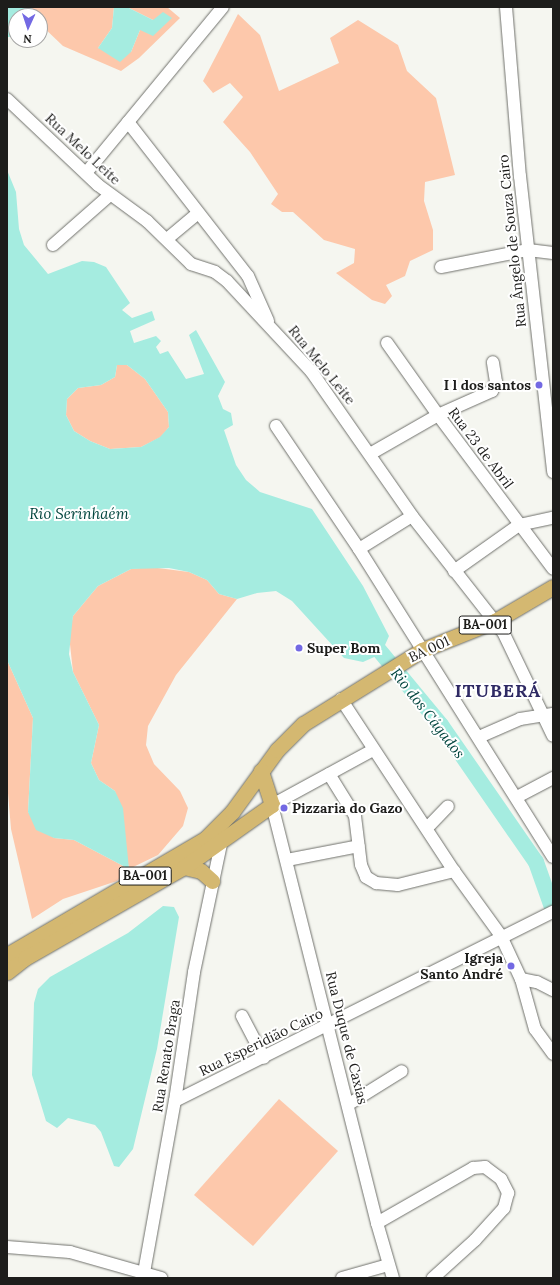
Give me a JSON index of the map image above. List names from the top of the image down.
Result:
{
  "streets": {
    "main road": ["BA-001", "BA 001"],
    "street": [
      "Rua Melo Leite",
      "Rua Ângelo de Souza Cairo",
      "Rua 23 de Abril",
      "Rua Duque de Caxias",
      "Rua Esperidião Cairo",
      "Rua Renato Braga"
    ]
  },
  "crossings": [
    ["Rua Melo Leite", "BA 001"],
    ["BA-001", "BA 001"],
    ["BA-001", "Rua Duque de Caxias"],
    ["BA-001", "Rua Renato Braga"],
    ["Rua Duque de Caxias", "Rua Esperidião Cairo"],
    ["Rua Esperidião Cairo", "Rua Renato Braga"]
  ],
  "districts": ["ITUBERÁ"],
  "water": ["Rio Serinhaém", "Rio dos Cágados"],
  "places": [
    "I l dos santos",
    "Super Bom",
    "Pizzaria do Gazo",
    "Igreja Santo André"
  ],
  "north": "bottom"
}
